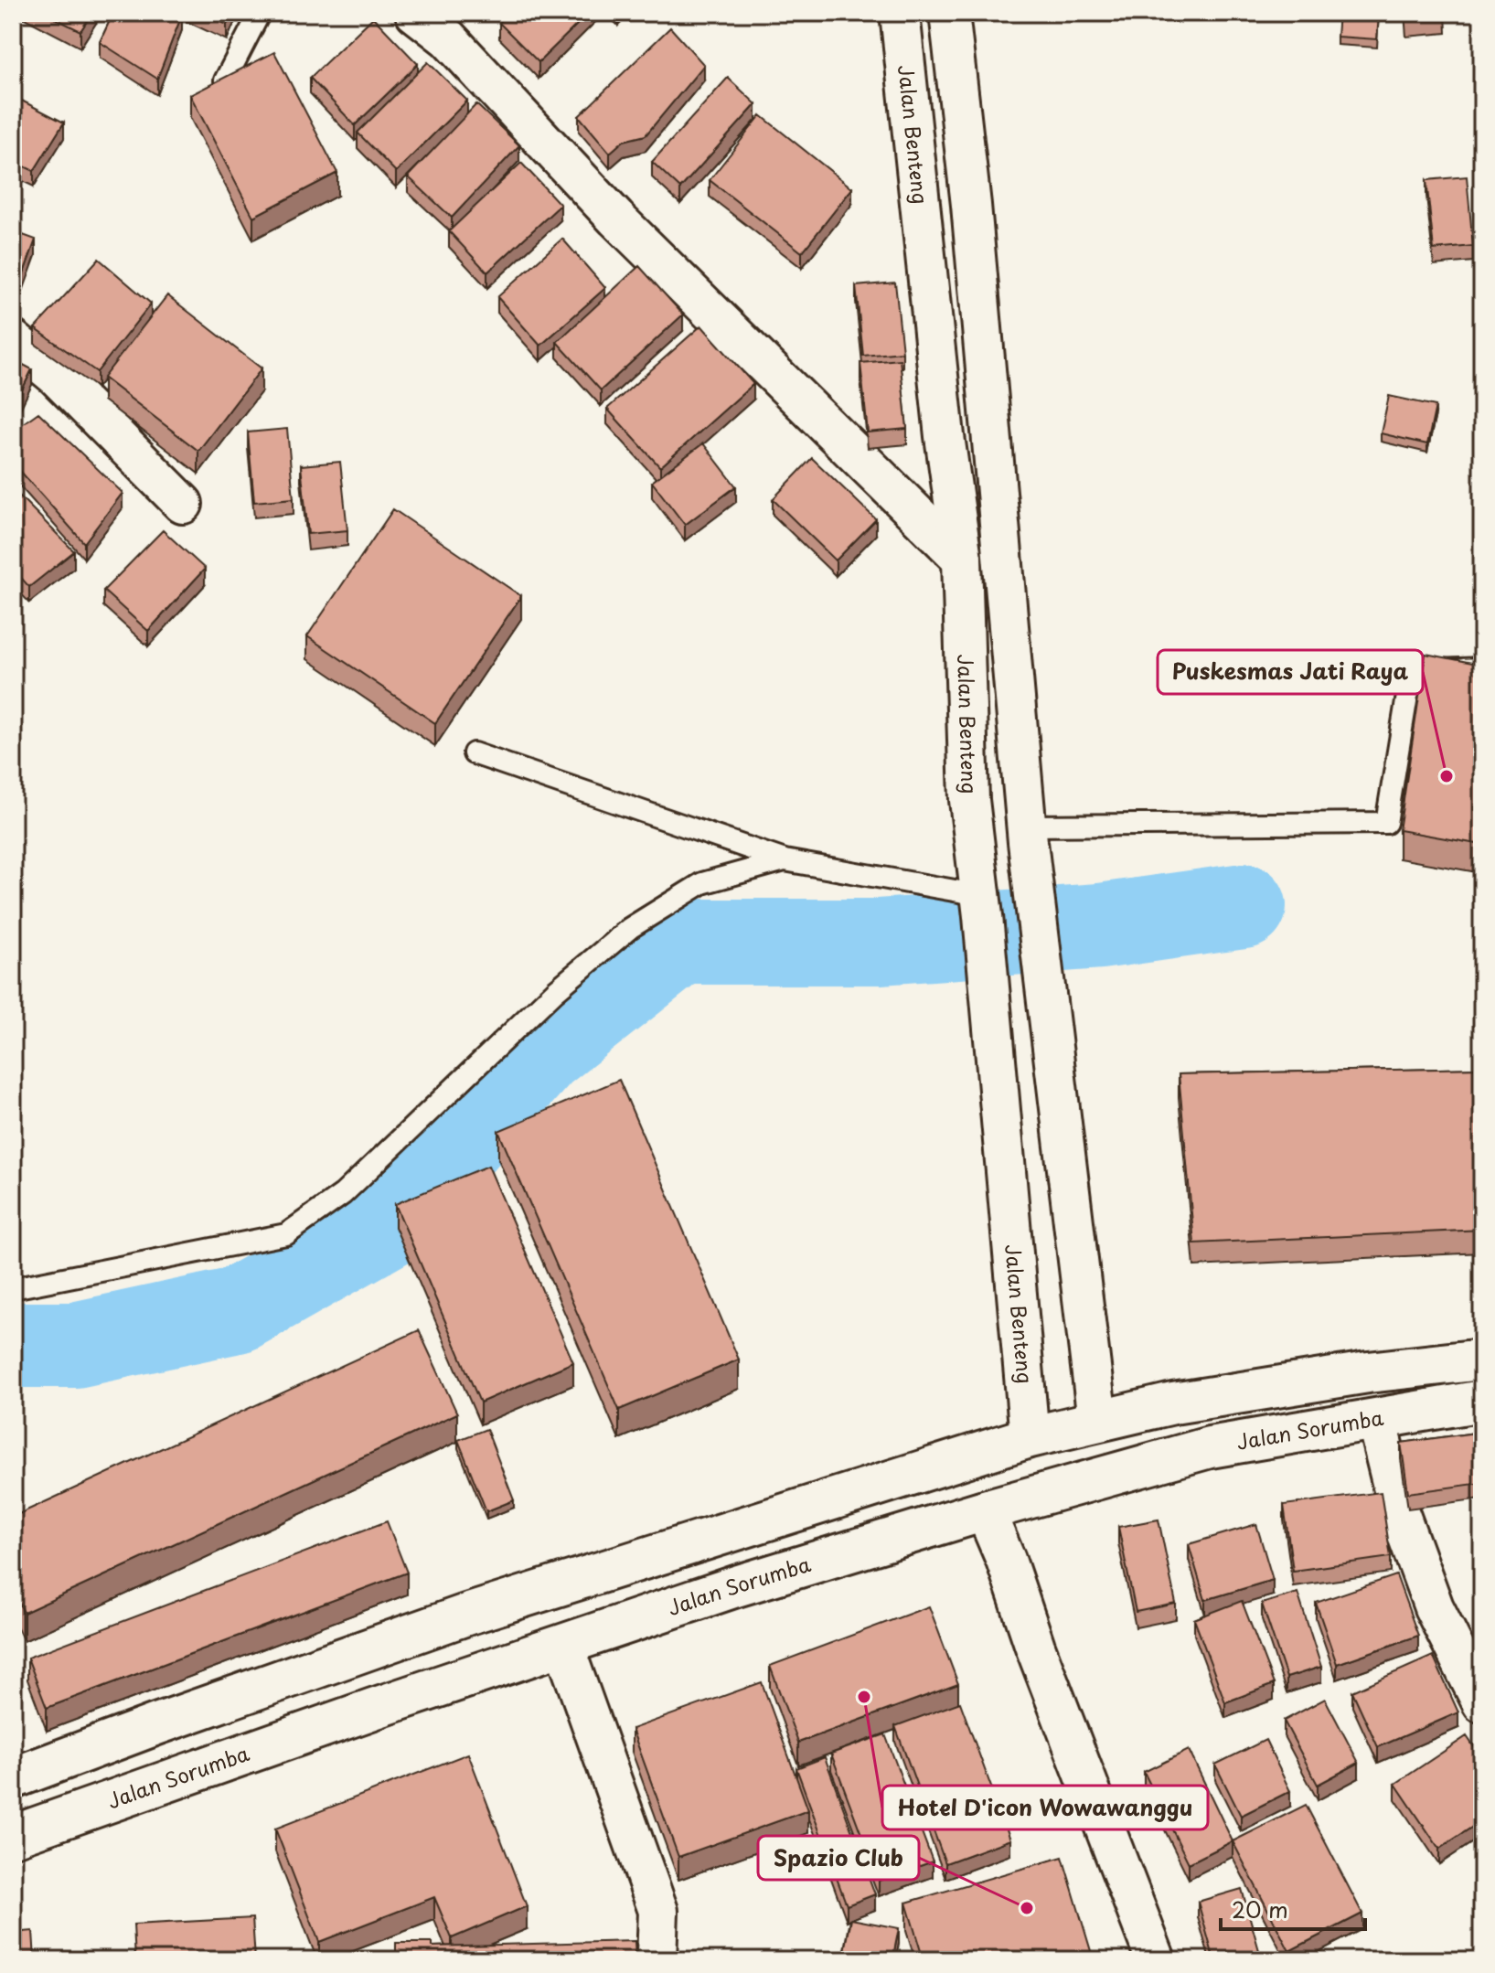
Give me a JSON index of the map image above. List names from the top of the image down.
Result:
{
  "streets": {
    "street": ["Jalan Benteng", "Jalan Sorumba"]
  },
  "places": ["Puskesmas Jati Raya", "Hotel D'icon Wowawanggu", "Spazio Club"],
  "scale_bar": "20 m"
}
